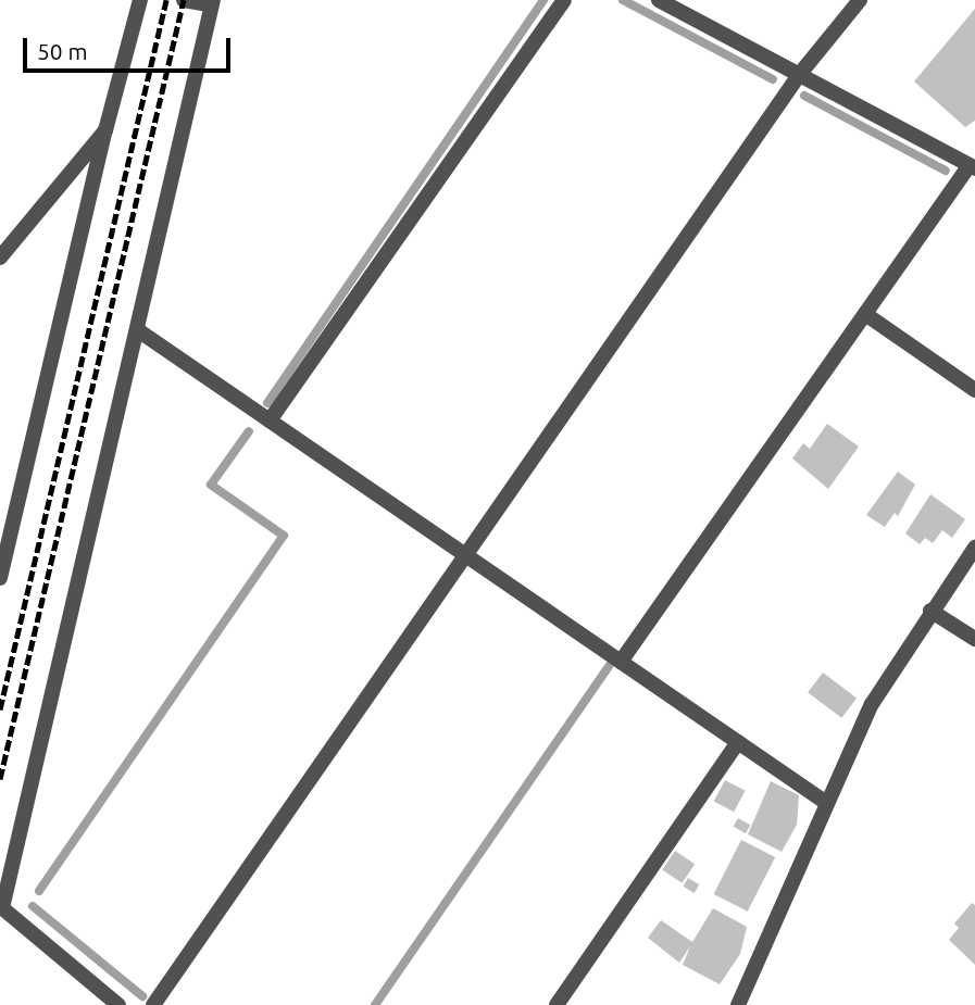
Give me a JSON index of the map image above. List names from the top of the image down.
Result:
{
  "scale_bar": "50 m"
}
